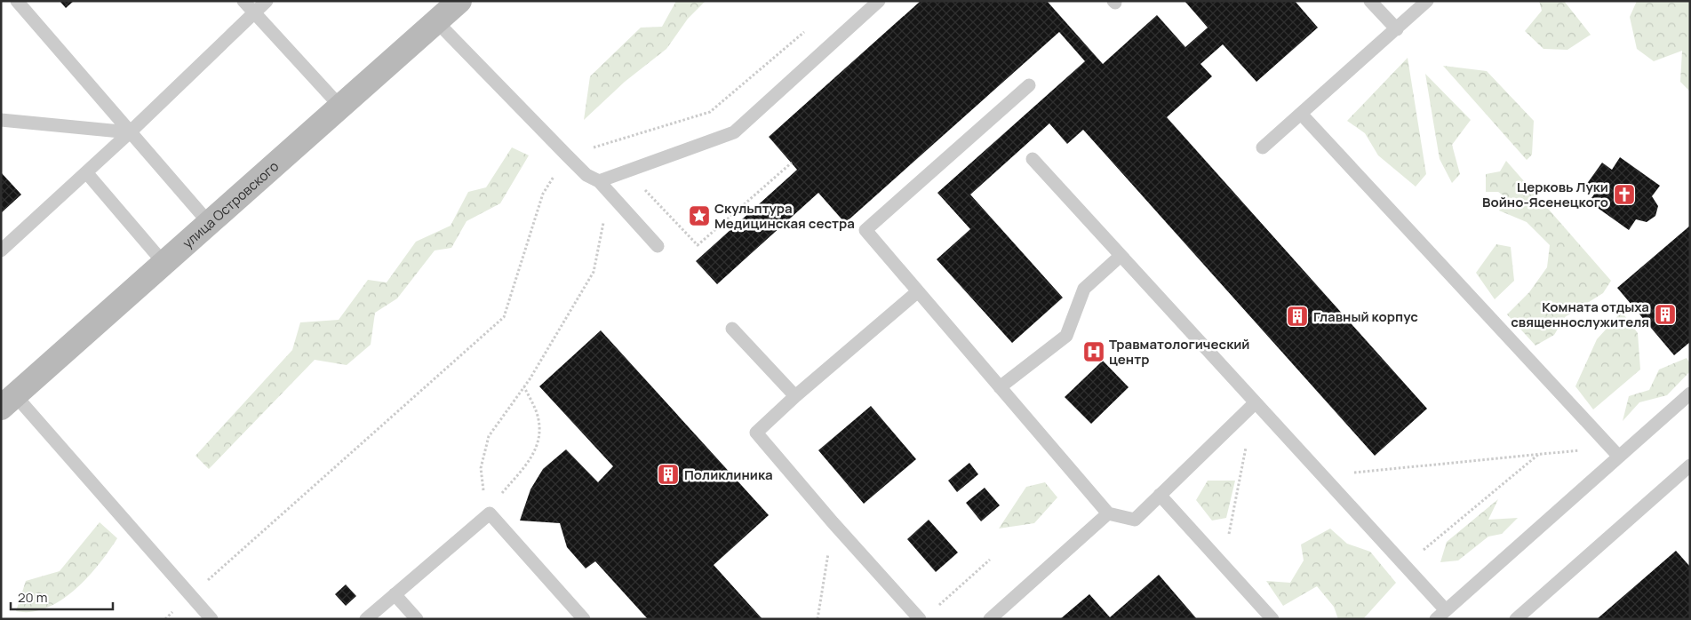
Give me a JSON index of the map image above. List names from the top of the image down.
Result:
{
  "streets": {
    "main road": ["улица Островского"]
  },
  "places": {
    "church": ["Церковь Луки Войно-Ясенецкого"],
    "place": ["Скульптура Медицинская сестра"],
    "building": ["Комната отдыха священнослужителя", "Главный корпус", "Поликлиника"],
    "hospital": ["Травматологический центр"]
  },
  "scale_bar": "20 m"
}
